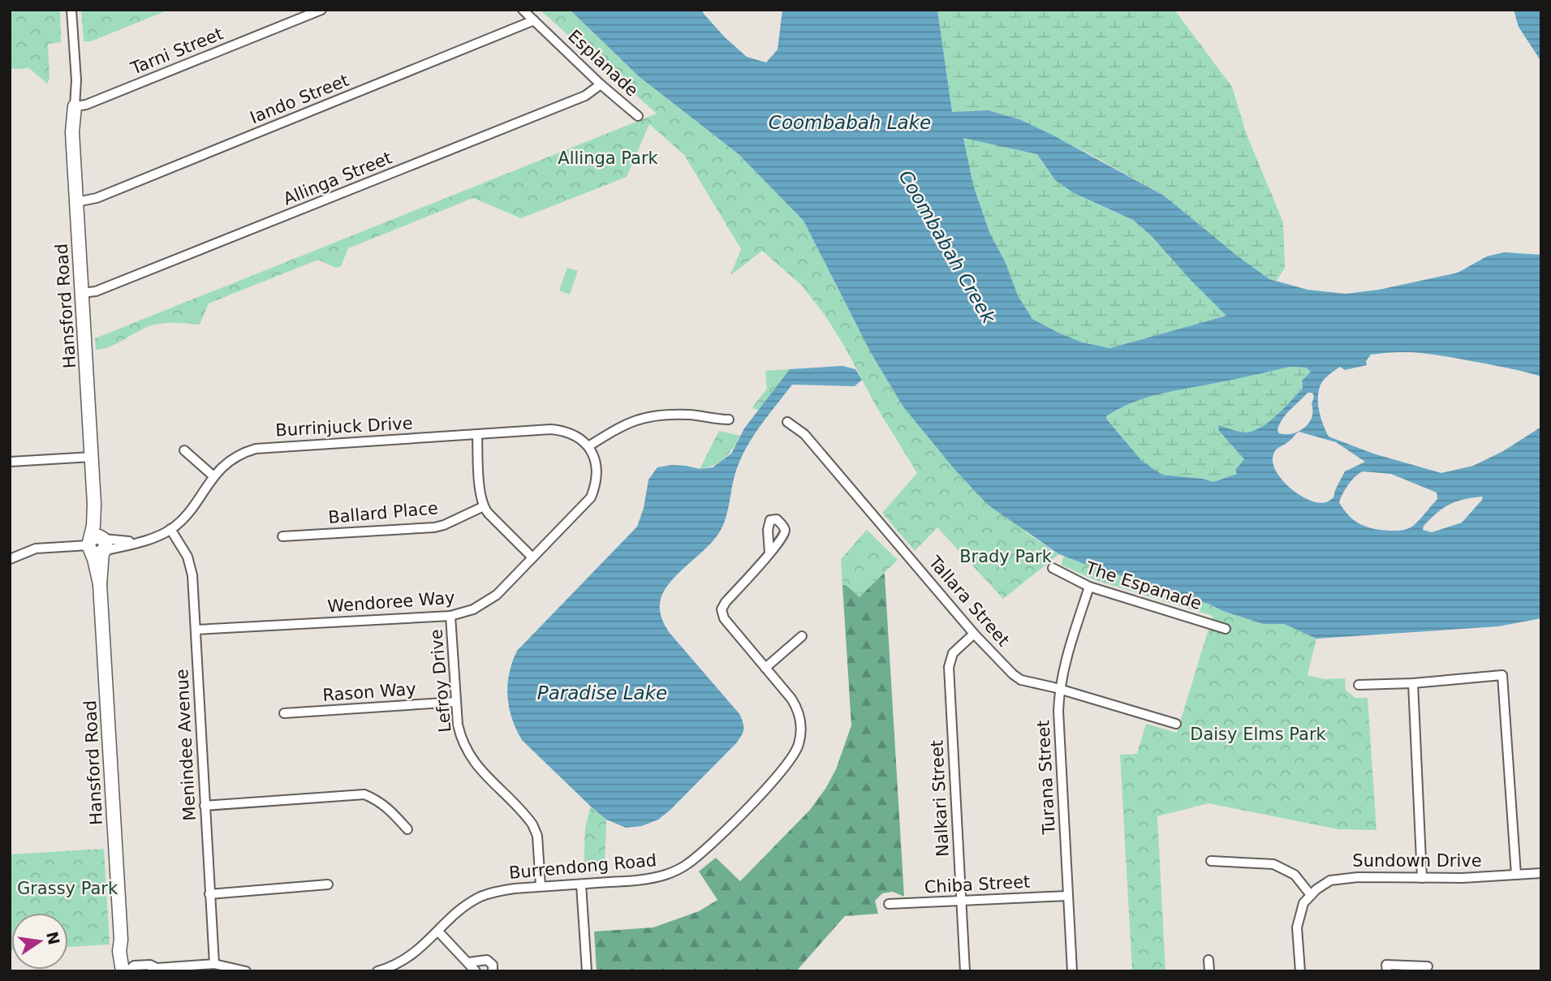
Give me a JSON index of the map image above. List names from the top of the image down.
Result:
{
  "streets": {
    "street": [
      "Tarni Street",
      "Esplanade",
      "Iando Street",
      "Allinga Street",
      "Hansford Road",
      "Burrinjuck Drive",
      "Ballard Place",
      "The Espanade",
      "Tallara Street",
      "Wendoree Way",
      "Lefroy Drive",
      "Rason Way",
      "Menindee Avenue",
      "Turana Street",
      "Nalkari Street",
      "Sundown Drive",
      "Burrendong Road",
      "Chiba Street"
    ]
  },
  "crossings": [
    ["Tarni Street", "Hansford Road"],
    ["Esplanade", "Iando Street"],
    ["Esplanade", "Allinga Street"],
    ["Iando Street", "Hansford Road"],
    ["Allinga Street", "Hansford Road"],
    ["Hansford Road", "Burrinjuck Drive"],
    ["Burrinjuck Drive", "Ballard Place"],
    ["Burrinjuck Drive", "Wendoree Way"],
    ["Burrinjuck Drive", "Menindee Avenue"],
    ["Ballard Place", "Wendoree Way"],
    ["The Espanade", "Turana Street"],
    ["Tallara Street", "Turana Street"],
    ["Tallara Street", "Nalkari Street"],
    ["Wendoree Way", "Lefroy Drive"],
    ["Wendoree Way", "Menindee Avenue"],
    ["Lefroy Drive", "Rason Way"],
    ["Lefroy Drive", "Burrendong Road"],
    ["Turana Street", "Chiba Street"],
    ["Nalkari Street", "Chiba Street"]
  ],
  "water": ["Coombabah Lake", "Coombabah Creek", "Paradise Lake"],
  "parks": [
    "Allinga Park",
    "Brady Park",
    "Daisy Elms Park",
    "Grassy Park"
  ],
  "north": "right"
}
